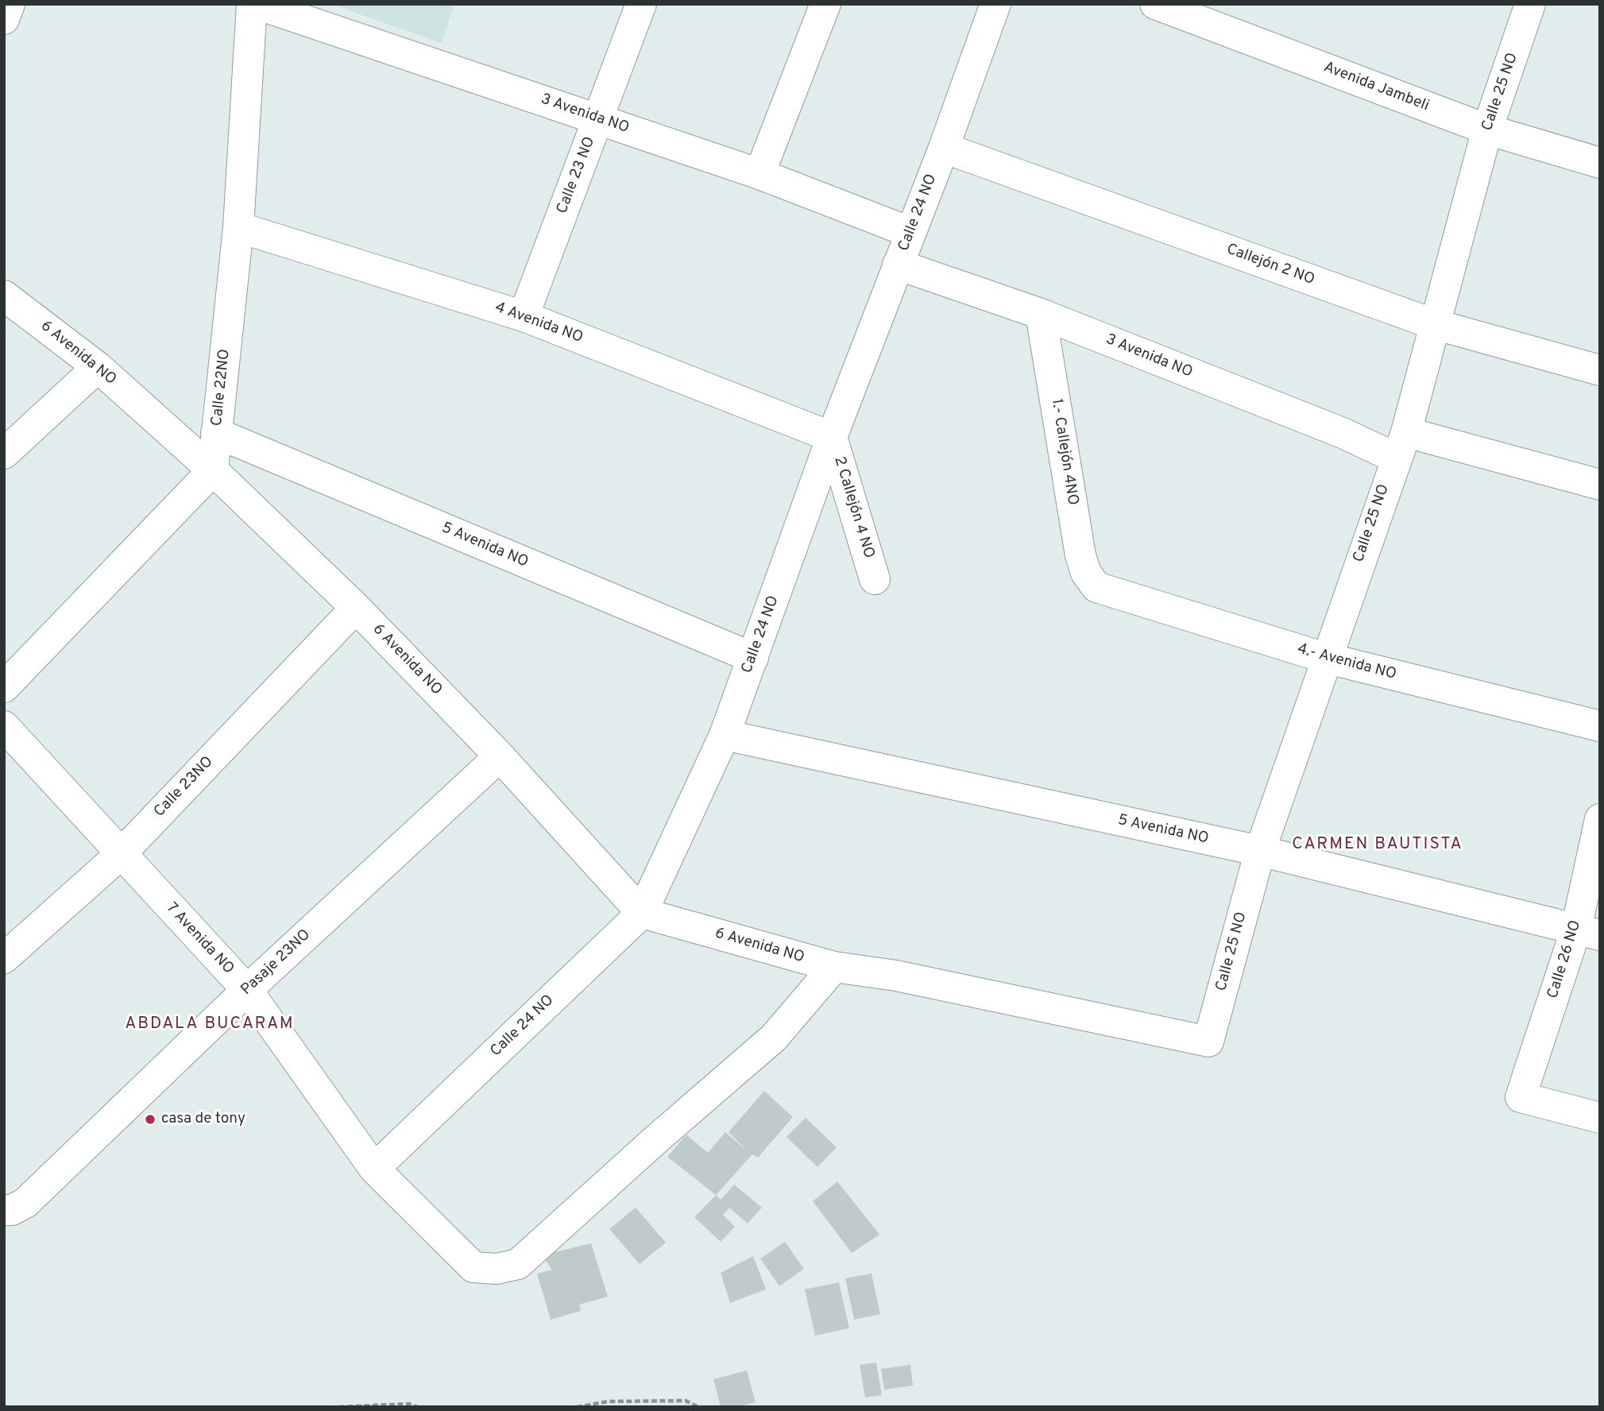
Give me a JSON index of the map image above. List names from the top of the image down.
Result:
{
  "streets": {
    "street": [
      "Avenida Jambeli",
      "Calle 25 NO",
      "3 Avenida NO",
      "Calle 23 NO",
      "Calle 24 NO",
      "Callejón 2 NO",
      "4 Avenida NO",
      "6 Avenida NO",
      "Calle 22NO",
      "1.- Callejón 4NO",
      "2 Callejón 4 NO",
      "5 Avenida NO",
      "4.- Avenida NO",
      "Calle 23NO",
      "7 Avenida NO",
      "Calle 26 NO",
      "Pasaje 23NO"
    ]
  },
  "crossings": [
    ["Avenida Jambeli", "Calle 25 NO"],
    ["Calle 25 NO", "3 Avenida NO"],
    ["Calle 25 NO", "Callejón 2 NO"],
    ["Calle 25 NO", "6 Avenida NO"],
    ["Calle 25 NO", "5 Avenida NO"],
    ["Calle 25 NO", "4.- Avenida NO"],
    ["3 Avenida NO", "Calle 23 NO"],
    ["3 Avenida NO", "Calle 24 NO"],
    ["3 Avenida NO", "1.- Callejón 4NO"],
    ["Calle 23 NO", "4 Avenida NO"],
    ["Calle 24 NO", "Callejón 2 NO"],
    ["Calle 24 NO", "4 Avenida NO"],
    ["Calle 24 NO", "6 Avenida NO"],
    ["Calle 24 NO", "2 Callejón 4 NO"],
    ["Calle 24 NO", "5 Avenida NO"],
    ["Calle 24 NO", "7 Avenida NO"],
    ["4 Avenida NO", "Calle 22NO"],
    ["4 Avenida NO", "2 Callejón 4 NO"],
    ["6 Avenida NO", "Calle 22NO"],
    ["6 Avenida NO", "Calle 23NO"],
    ["6 Avenida NO", "7 Avenida NO"],
    ["6 Avenida NO", "Pasaje 23NO"],
    ["Calle 22NO", "5 Avenida NO"],
    ["1.- Callejón 4NO", "4.- Avenida NO"],
    ["5 Avenida NO", "Calle 26 NO"],
    ["Calle 23NO", "7 Avenida NO"],
    ["7 Avenida NO", "Pasaje 23NO"]
  ],
  "districts": ["CARMEN BAUTISTA", "ABDALA BUCARAM"],
  "places": ["casa de tony"]
}
